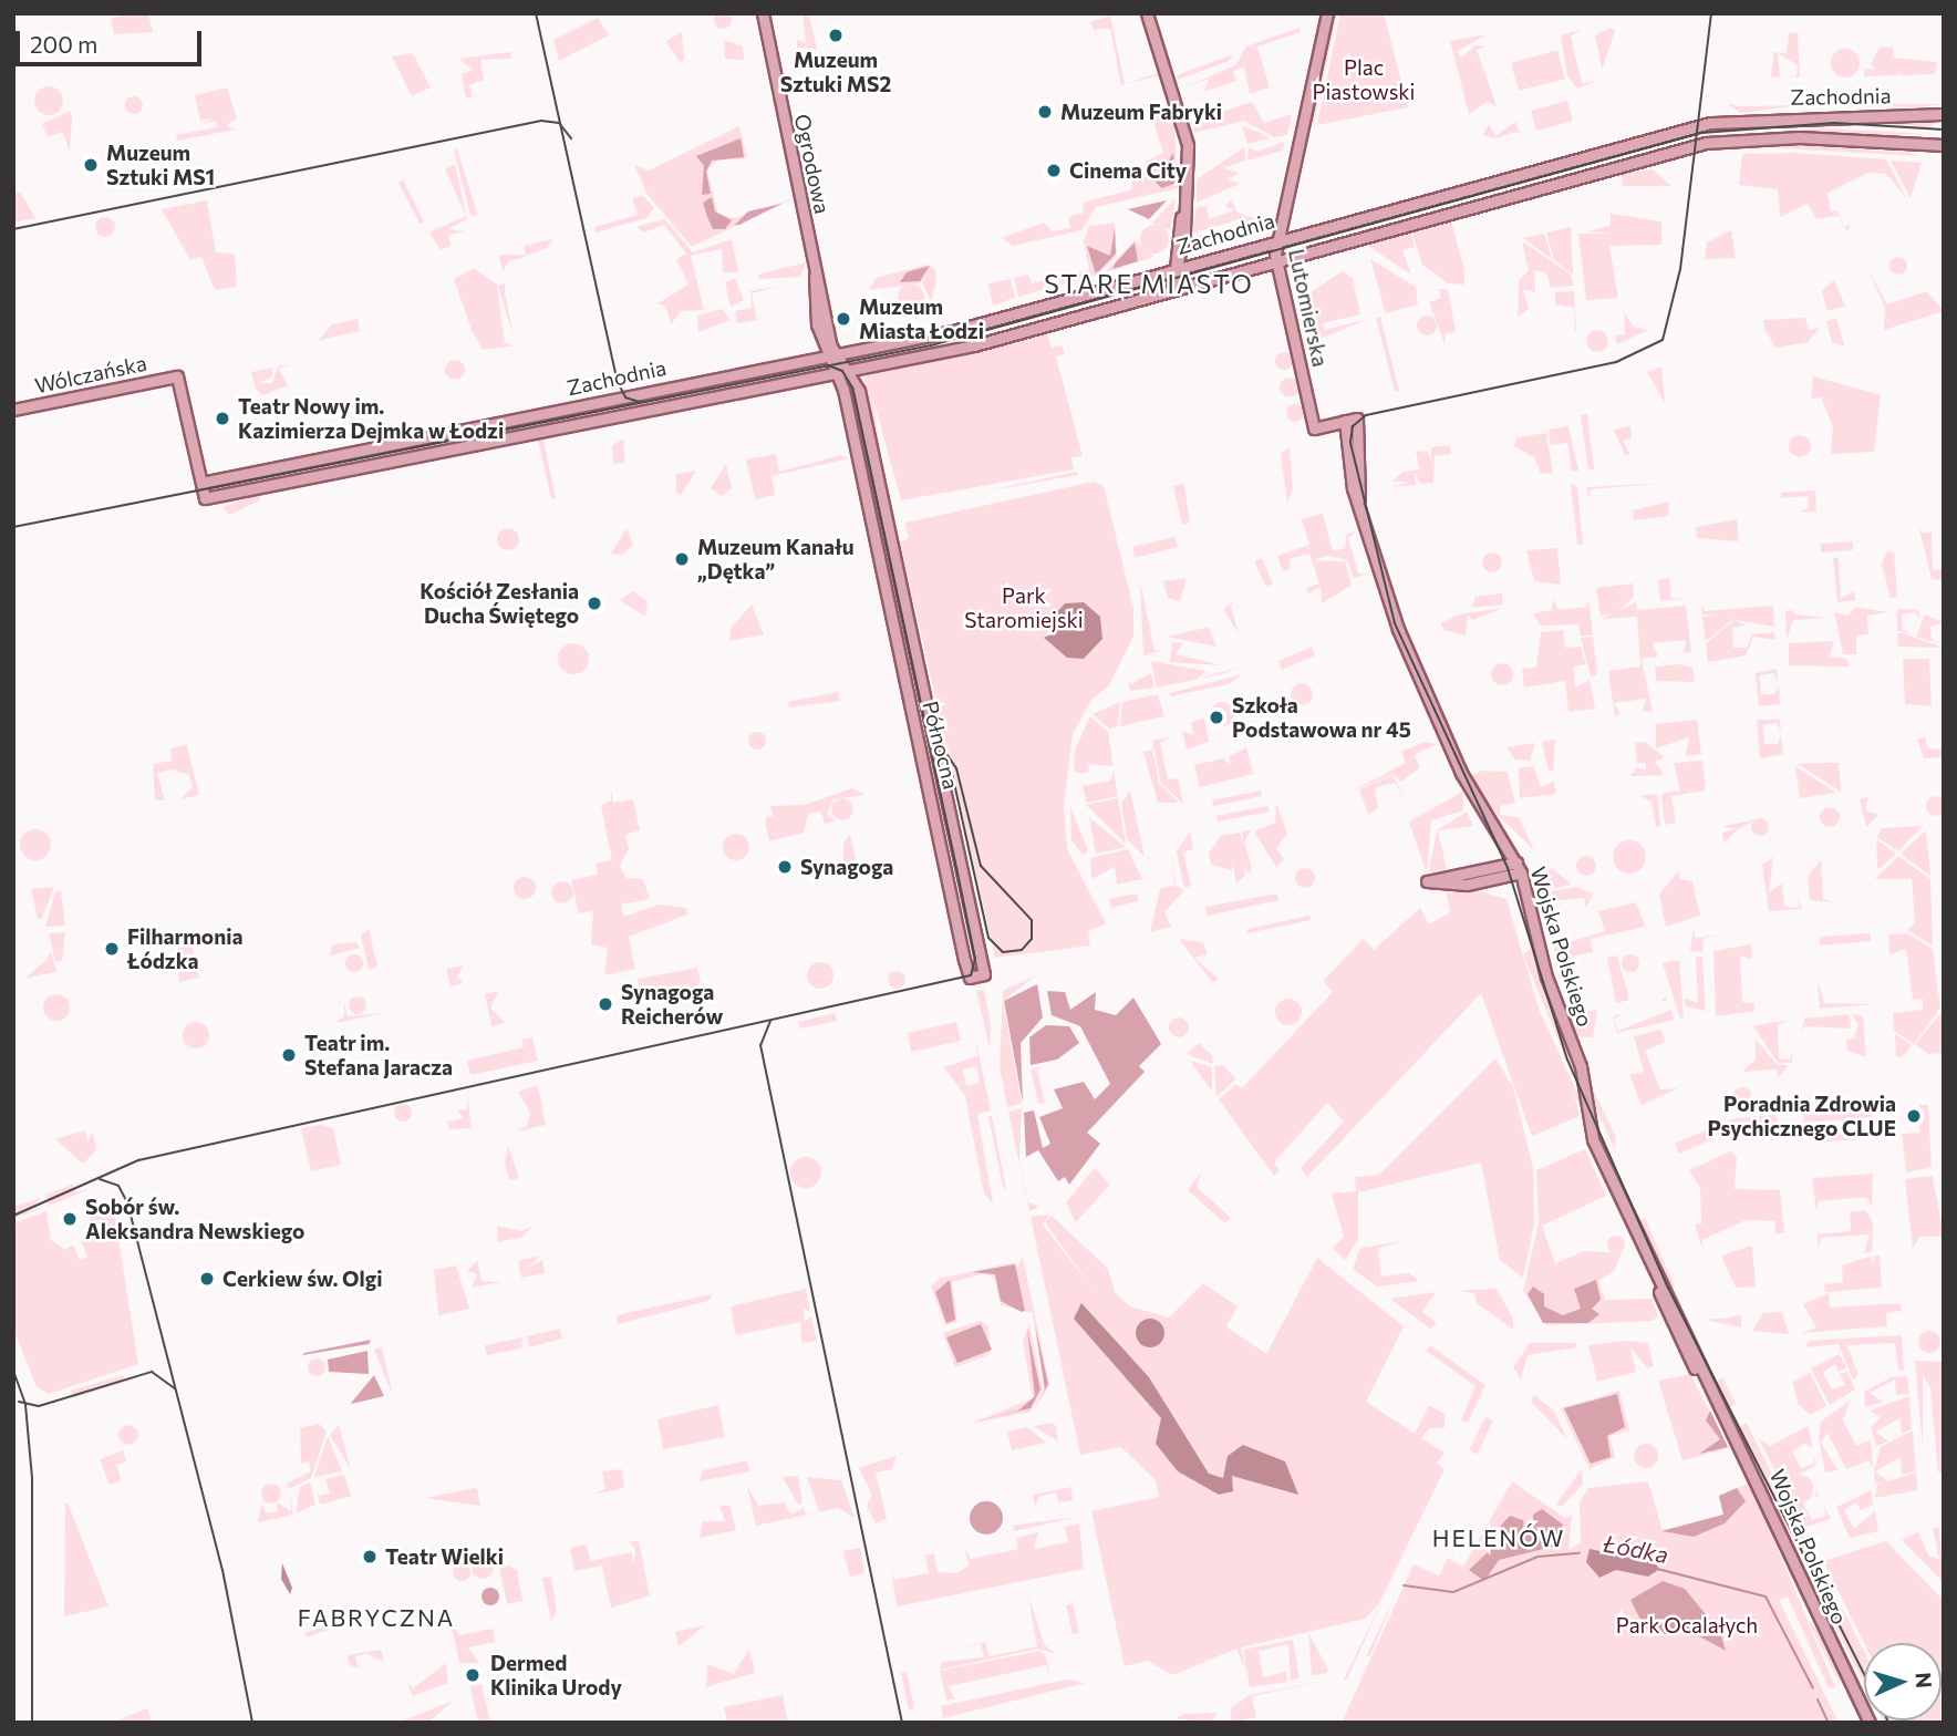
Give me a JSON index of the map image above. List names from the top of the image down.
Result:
{
  "streets": {
    "main road": [
      "Zachodnia",
      "Ogrodowa",
      "Lutomierska",
      "Wólczańska",
      "Północna",
      "Wojska Polskiego"
    ]
  },
  "crossings": [
    ["Zachodnia", "Ogrodowa"],
    ["Zachodnia", "Lutomierska"],
    ["Zachodnia", "Wólczańska"],
    ["Ogrodowa", "Północna"],
    ["Lutomierska", "Wojska Polskiego"]
  ],
  "districts": ["STARE MIASTO", "HELENÓW", "FABRYCZNA"],
  "water": ["Łódka"],
  "parks": ["Plac Piastowski", "Park Staromiejski", "Park Ocalałych"],
  "places": [
    "Muzeum Sztuki MS2",
    "Muzeum Fabryki",
    "Muzeum Sztuki MS1",
    "Cinema City",
    "Muzeum Miasta Łodzi",
    "Teatr Nowy im. Kazimierza Dejmka w Łodzi",
    "Muzeum Kanału „Dętka”",
    "Kościół Zesłania Ducha Świętego",
    "Szkoła Podstawowa nr 45",
    "Synagoga",
    "Filharmonia Łódzka",
    "Synagoga Reicherów",
    "Teatr im. Stefana Jaracza",
    "Poradnia Zdrowia Psychicznego CLUE",
    "Sobór św. Aleksandra Newskiego",
    "Cerkiew św. Olgi",
    "Teatr Wielki",
    "Dermed Klinika Urody"
  ],
  "scale_bar": "200 m",
  "north": "right"
}
